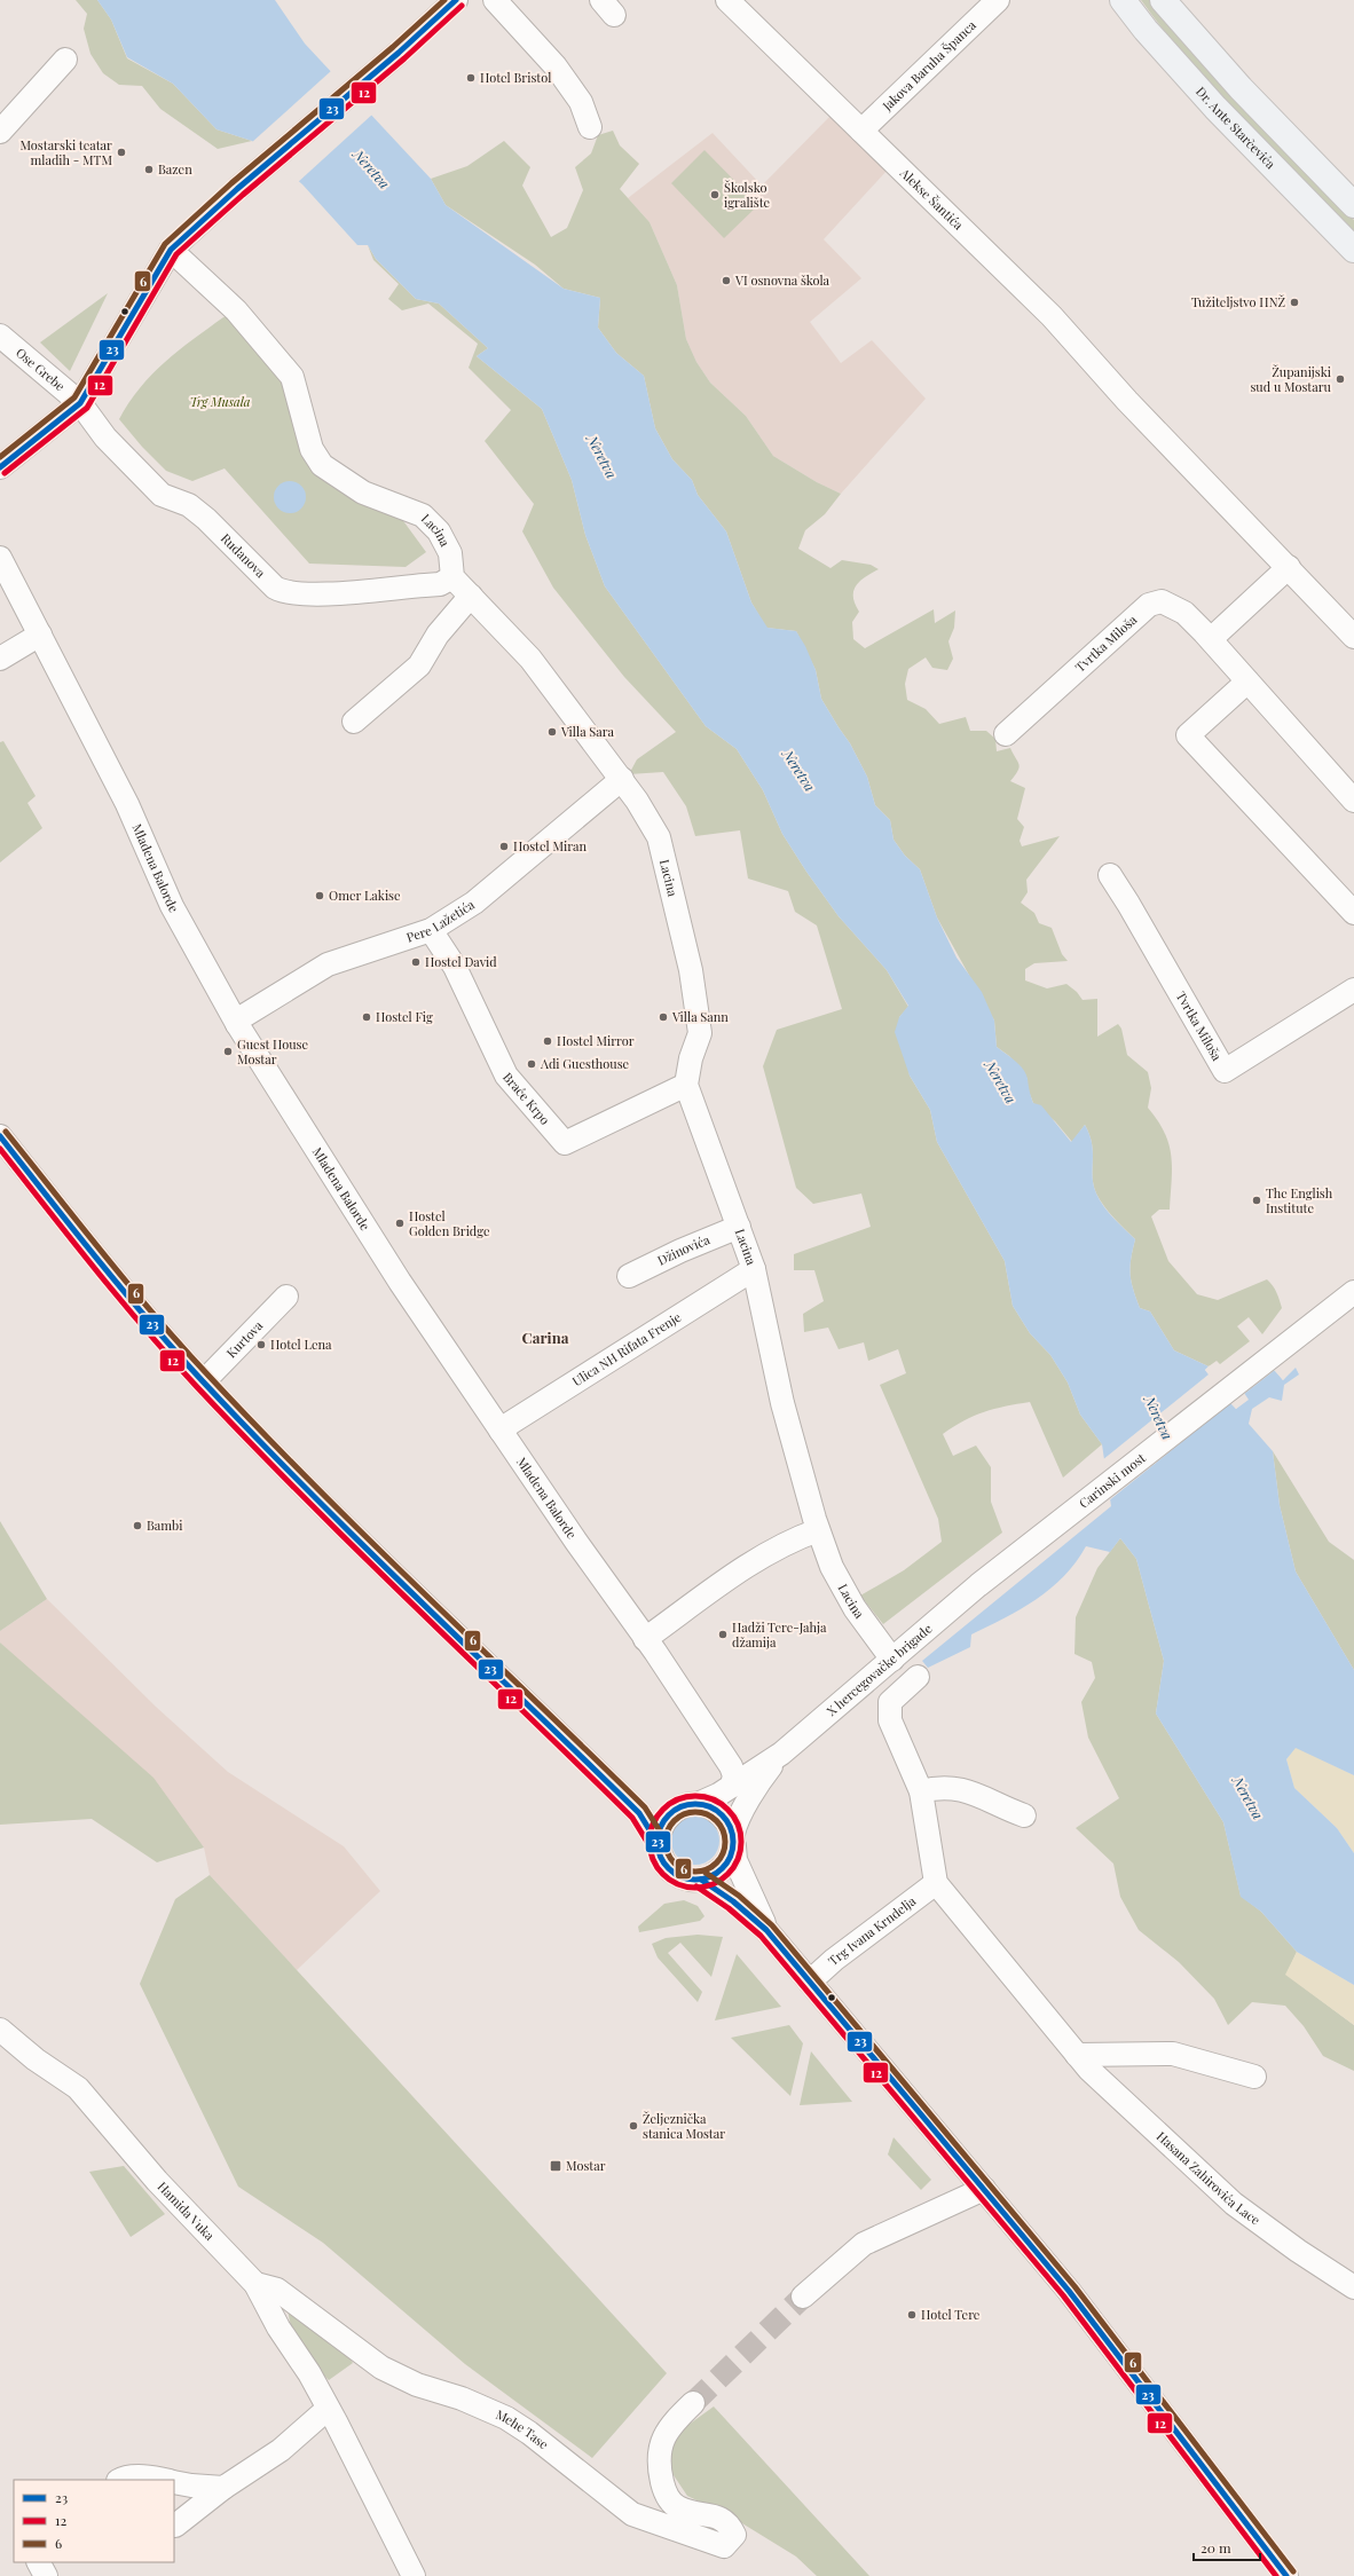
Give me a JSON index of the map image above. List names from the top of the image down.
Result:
{
  "streets": {
    "main road": ["Dr. Ante Starčevića"],
    "street": [
      "Jakova Baruha Španca",
      "Alekse Šantića",
      "Ose Grebe",
      "Lacina",
      "Rudanova",
      "Tvrtka Miloša",
      "Mladena Balorde",
      "Pere Lažetića",
      "Braće Krpo",
      "Džinovića",
      "Kurtova",
      "Ulica NH Rifata Frenje",
      "Carinski most",
      "X hercegovačke brigade",
      "Trg Ivana Krndelja",
      "Hasana Zahirovića Lace",
      "Hamida Vuka",
      "Mehe Tase"
    ]
  },
  "crossings": [
    ["Jakova Baruha Španca", "Alekse Šantića"],
    ["Ose Grebe", "Rudanova"],
    ["Lacina", "Rudanova"],
    ["Lacina", "Pere Lažetića"],
    ["Lacina", "Braće Krpo"],
    ["Lacina", "Džinovića"],
    ["Lacina", "Ulica NH Rifata Frenje"],
    ["Lacina", "X hercegovačke brigade"],
    ["Mladena Balorde", "Pere Lažetića"],
    ["Mladena Balorde", "Ulica NH Rifata Frenje"],
    ["Mladena Balorde", "X hercegovačke brigade"],
    ["Pere Lažetića", "Braće Krpo"],
    ["Carinski most", "X hercegovačke brigade"],
    ["Trg Ivana Krndelja", "Hasana Zahirovića Lace"],
    ["Hamida Vuka", "Mehe Tase"]
  ],
  "districts": ["Carina"],
  "water": ["Neretva"],
  "parks": ["Trg Musala"],
  "places": {
    "other": [
      "Hotel Bristol",
      "Mostarski teatar mladih - MTM",
      "Bazen",
      "Školsko igralište",
      "VI osnovna škola",
      "Tužiteljstvo HNŽ",
      "Županijski sud u Mostaru",
      "Villa Sara",
      "Hostel Miran",
      "Omer Lakise",
      "Hostel David",
      "Hostel Fig",
      "Villa Sann",
      "Hostel Mirror",
      "Guest House Mostar",
      "Adi Guesthouse",
      "The English Institute",
      "Hostel Golden Bridge",
      "Hotel Lena",
      "Bambi",
      "Hadži Tere-Jahja džamija",
      "Željeznička stanica Mostar",
      "Hotel Tere"
    ],
    "transit": ["Mostar"]
  },
  "lines": ["transit line 23", "transit line 6", "transit line 12"],
  "legend": ["23", "12", "6"],
  "scale_bar": "20 m"
}
